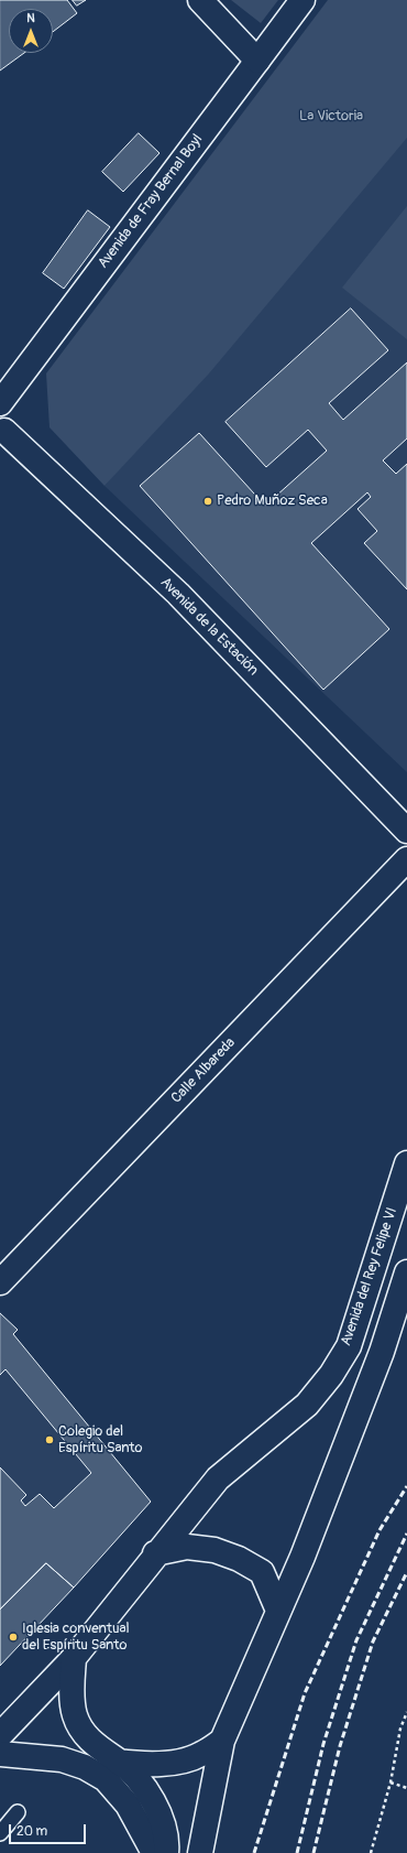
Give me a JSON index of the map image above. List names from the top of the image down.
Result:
{
  "streets": {
    "street": [
      "Avenida de Fray Bernal Boyl",
      "Avenida de la Estación",
      "Calle Albareda",
      "Avenida del Rey Felipe VI"
    ]
  },
  "parks": ["La Victoria"],
  "places": ["Pedro Muñoz Seca", "Colegio del Espíritu Santo", "Iglesia conventual del Espíritu Santo"],
  "scale_bar": "20 m",
  "north": "top"
}
